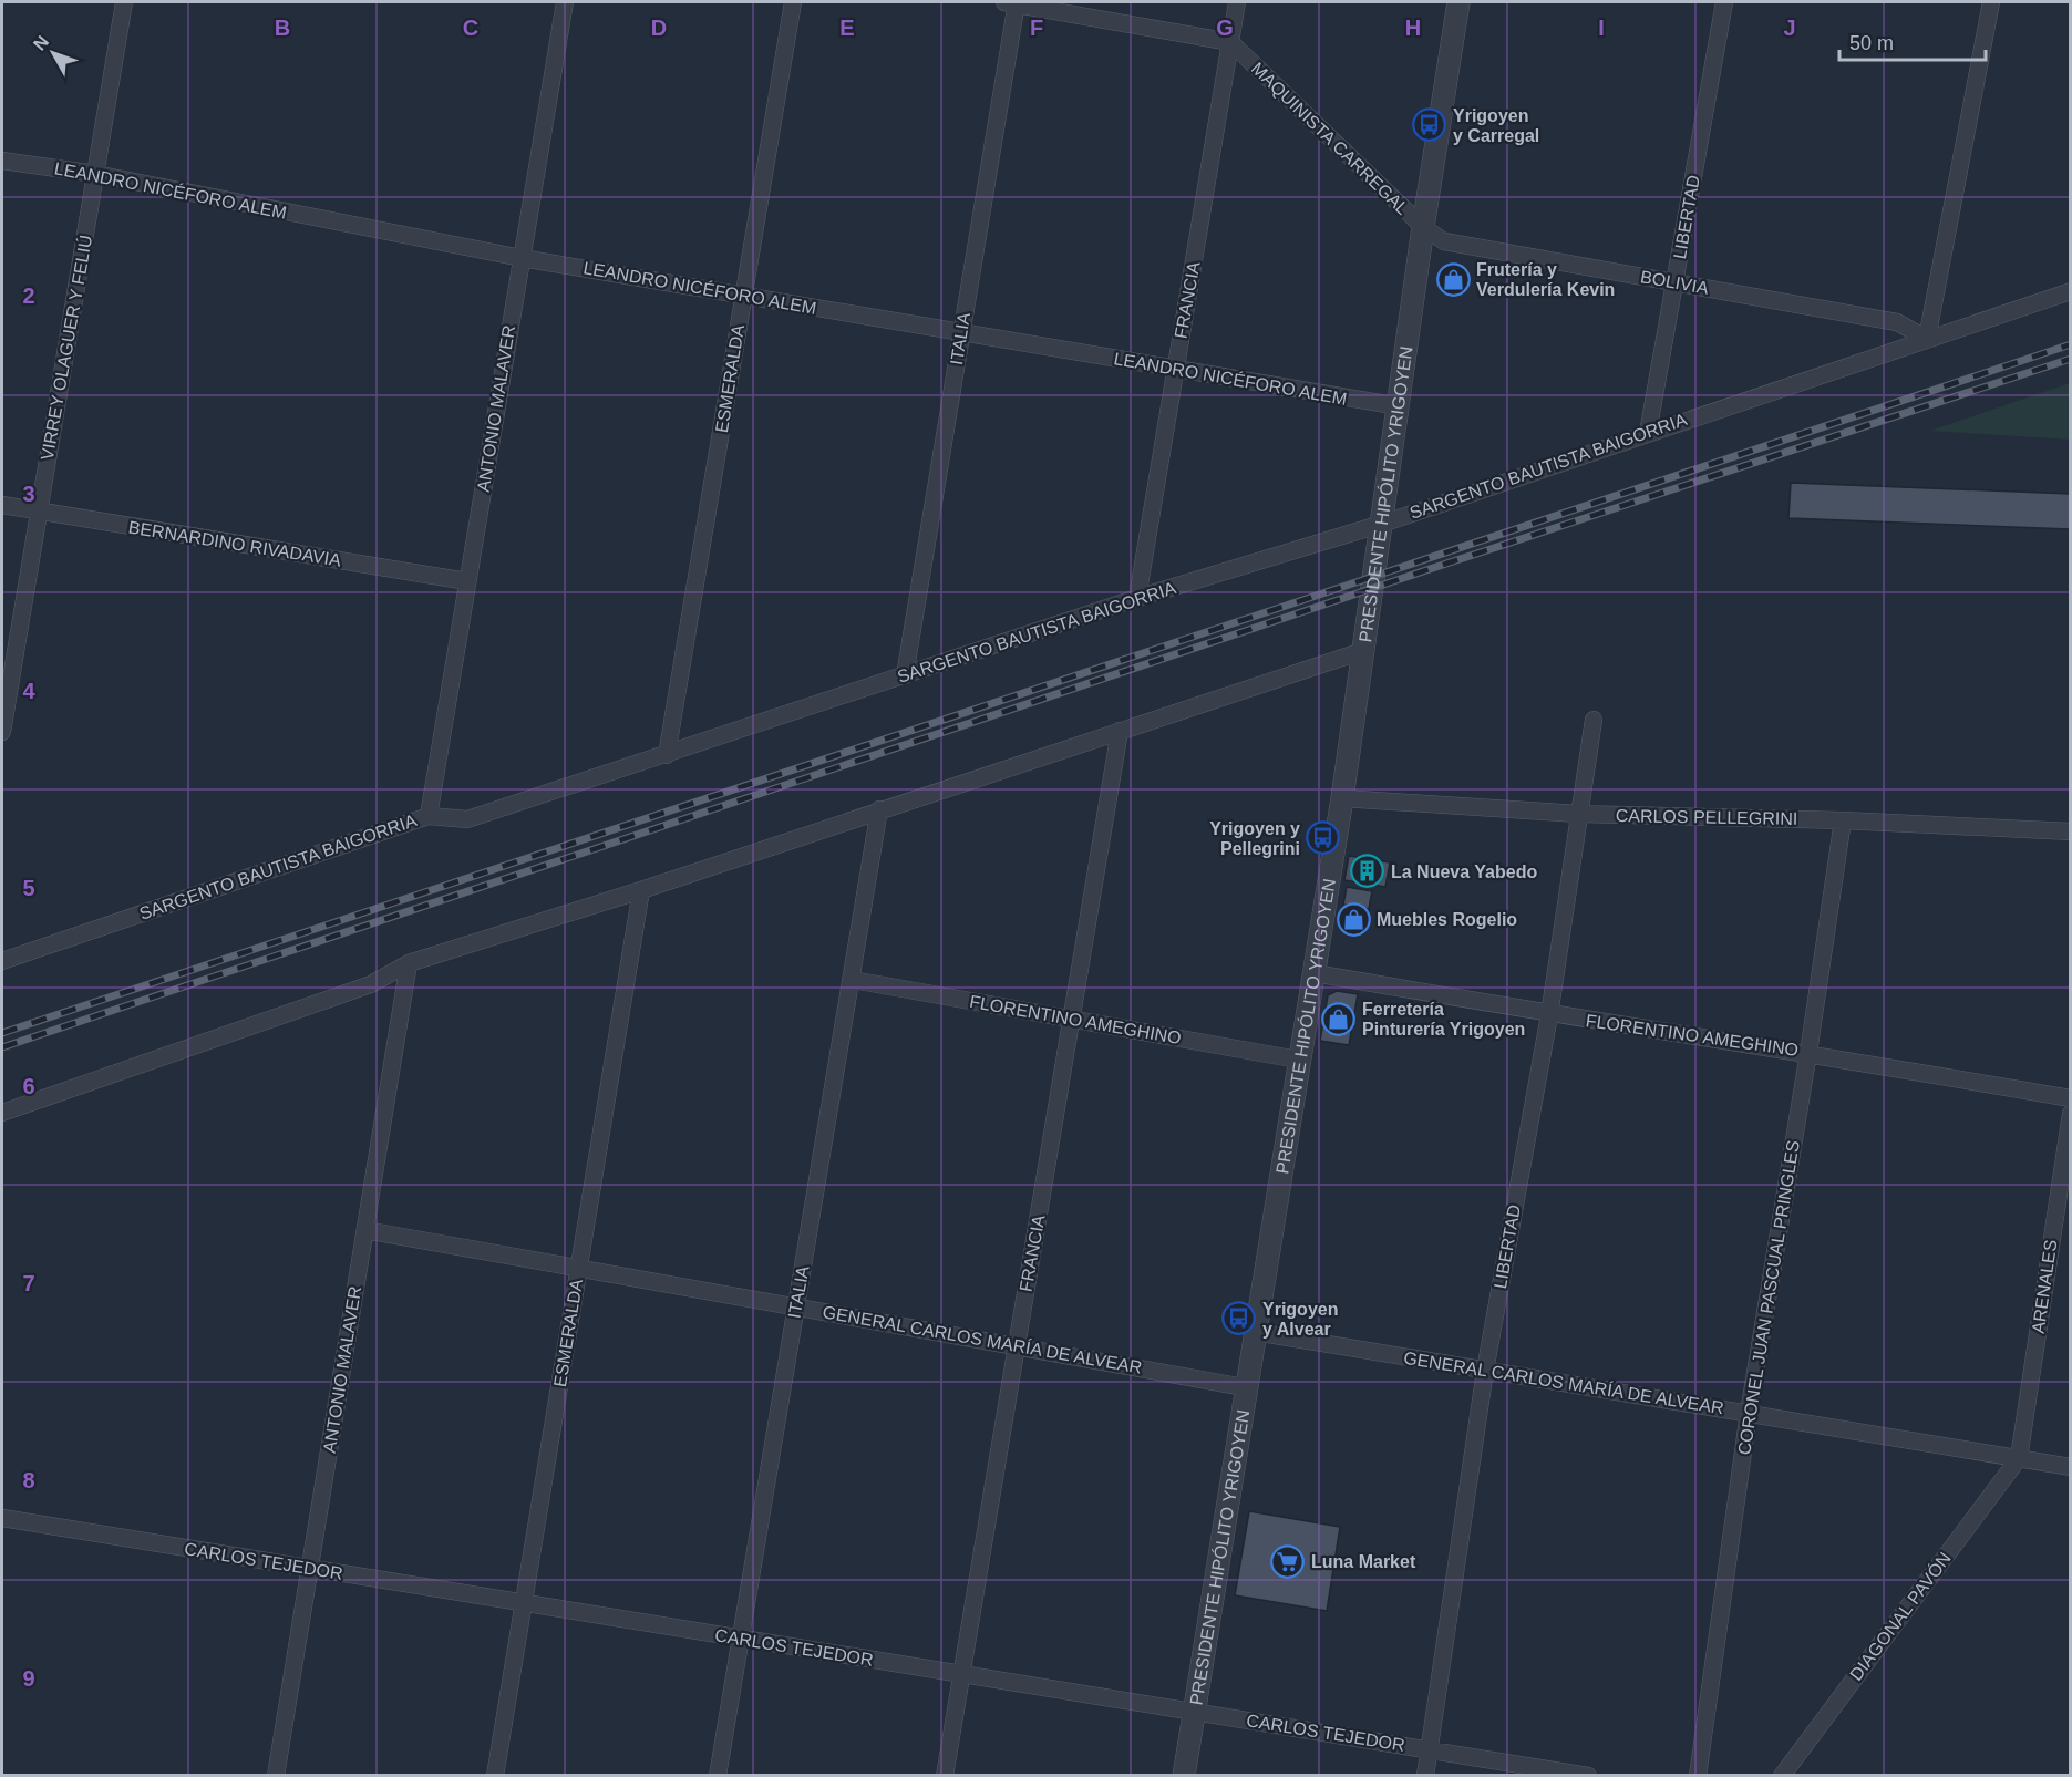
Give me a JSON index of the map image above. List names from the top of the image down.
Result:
{
  "streets": {
    "street": [
      "MAQUINISTA CARREGAL",
      "LEANDRO NICÉFORO ALEM",
      "LIBERTAD",
      "BOLIVIA",
      "FRANCIA",
      "ITALIA",
      "VIRREY OLAGUER Y FELIÚ",
      "ESMERALDA",
      "ANTONIO MALAVER",
      "SARGENTO BAUTISTA BAIGORRIA",
      "PRESIDENTE HIPÓLITO YRIGOYEN",
      "BERNARDINO RIVADAVIA",
      "CARLOS PELLEGRINI",
      "FLORENTINO AMEGHINO",
      "ARENALES",
      "CORONEL JUAN PASCUAL PRINGLES",
      "GENERAL CARLOS MARÍA DE ALVEAR",
      "CARLOS TEJEDOR",
      "DIAGONAL PAVÓN"
    ]
  },
  "crossings": [
    ["MAQUINISTA CARREGAL", "BOLIVIA"],
    ["MAQUINISTA CARREGAL", "FRANCIA"],
    ["MAQUINISTA CARREGAL", "PRESIDENTE HIPÓLITO YRIGOYEN"],
    ["LEANDRO NICÉFORO ALEM", "FRANCIA"],
    ["LEANDRO NICÉFORO ALEM", "ITALIA"],
    ["LEANDRO NICÉFORO ALEM", "VIRREY OLAGUER Y FELIÚ"],
    ["LEANDRO NICÉFORO ALEM", "ESMERALDA"],
    ["LEANDRO NICÉFORO ALEM", "ANTONIO MALAVER"],
    ["LEANDRO NICÉFORO ALEM", "PRESIDENTE HIPÓLITO YRIGOYEN"],
    ["LIBERTAD", "BOLIVIA"],
    ["LIBERTAD", "SARGENTO BAUTISTA BAIGORRIA"],
    ["LIBERTAD", "CARLOS PELLEGRINI"],
    ["LIBERTAD", "FLORENTINO AMEGHINO"],
    ["LIBERTAD", "GENERAL CARLOS MARÍA DE ALVEAR"],
    ["LIBERTAD", "CARLOS TEJEDOR"],
    ["BOLIVIA", "SARGENTO BAUTISTA BAIGORRIA"],
    ["BOLIVIA", "PRESIDENTE HIPÓLITO YRIGOYEN"],
    ["FRANCIA", "SARGENTO BAUTISTA BAIGORRIA"],
    ["FRANCIA", "FLORENTINO AMEGHINO"],
    ["FRANCIA", "GENERAL CARLOS MARÍA DE ALVEAR"],
    ["FRANCIA", "CARLOS TEJEDOR"],
    ["ITALIA", "SARGENTO BAUTISTA BAIGORRIA"],
    ["ITALIA", "FLORENTINO AMEGHINO"],
    ["ITALIA", "GENERAL CARLOS MARÍA DE ALVEAR"],
    ["ITALIA", "CARLOS TEJEDOR"],
    ["VIRREY OLAGUER Y FELIÚ", "BERNARDINO RIVADAVIA"],
    ["ESMERALDA", "SARGENTO BAUTISTA BAIGORRIA"],
    ["ESMERALDA", "GENERAL CARLOS MARÍA DE ALVEAR"],
    ["ESMERALDA", "CARLOS TEJEDOR"],
    ["ANTONIO MALAVER", "SARGENTO BAUTISTA BAIGORRIA"],
    ["ANTONIO MALAVER", "BERNARDINO RIVADAVIA"],
    ["ANTONIO MALAVER", "GENERAL CARLOS MARÍA DE ALVEAR"],
    ["ANTONIO MALAVER", "CARLOS TEJEDOR"],
    ["SARGENTO BAUTISTA BAIGORRIA", "PRESIDENTE HIPÓLITO YRIGOYEN"],
    ["PRESIDENTE HIPÓLITO YRIGOYEN", "CARLOS PELLEGRINI"],
    ["PRESIDENTE HIPÓLITO YRIGOYEN", "FLORENTINO AMEGHINO"],
    ["PRESIDENTE HIPÓLITO YRIGOYEN", "GENERAL CARLOS MARÍA DE ALVEAR"],
    ["PRESIDENTE HIPÓLITO YRIGOYEN", "CARLOS TEJEDOR"],
    ["CARLOS PELLEGRINI", "CORONEL JUAN PASCUAL PRINGLES"],
    ["FLORENTINO AMEGHINO", "CORONEL JUAN PASCUAL PRINGLES"],
    ["ARENALES", "GENERAL CARLOS MARÍA DE ALVEAR"],
    ["ARENALES", "DIAGONAL PAVÓN"],
    ["CORONEL JUAN PASCUAL PRINGLES", "GENERAL CARLOS MARÍA DE ALVEAR"],
    ["GENERAL CARLOS MARÍA DE ALVEAR", "DIAGONAL PAVÓN"]
  ],
  "places": {
    "bus stop": ["Yrigoyen y Carregal", "Yrigoyen y Pellegrini", "Yrigoyen y Alvear"],
    "shop": ["Frutería y Verdulería Kevin", "Muebles Rogelio", "Ferretería Pinturería Yrigoyen"],
    "building": ["La Nueva Yabedo"],
    "supermarket": ["Luna Market"]
  },
  "scale_bar": "50 m",
  "north": "top left",
  "grid": {
    "columns": [
      "B",
      "C",
      "D",
      "E",
      "F",
      "G",
      "H",
      "I",
      "J"
    ],
    "rows": [
      "2",
      "3",
      "4",
      "5",
      "6",
      "7",
      "8",
      "9"
    ]
  }
}
